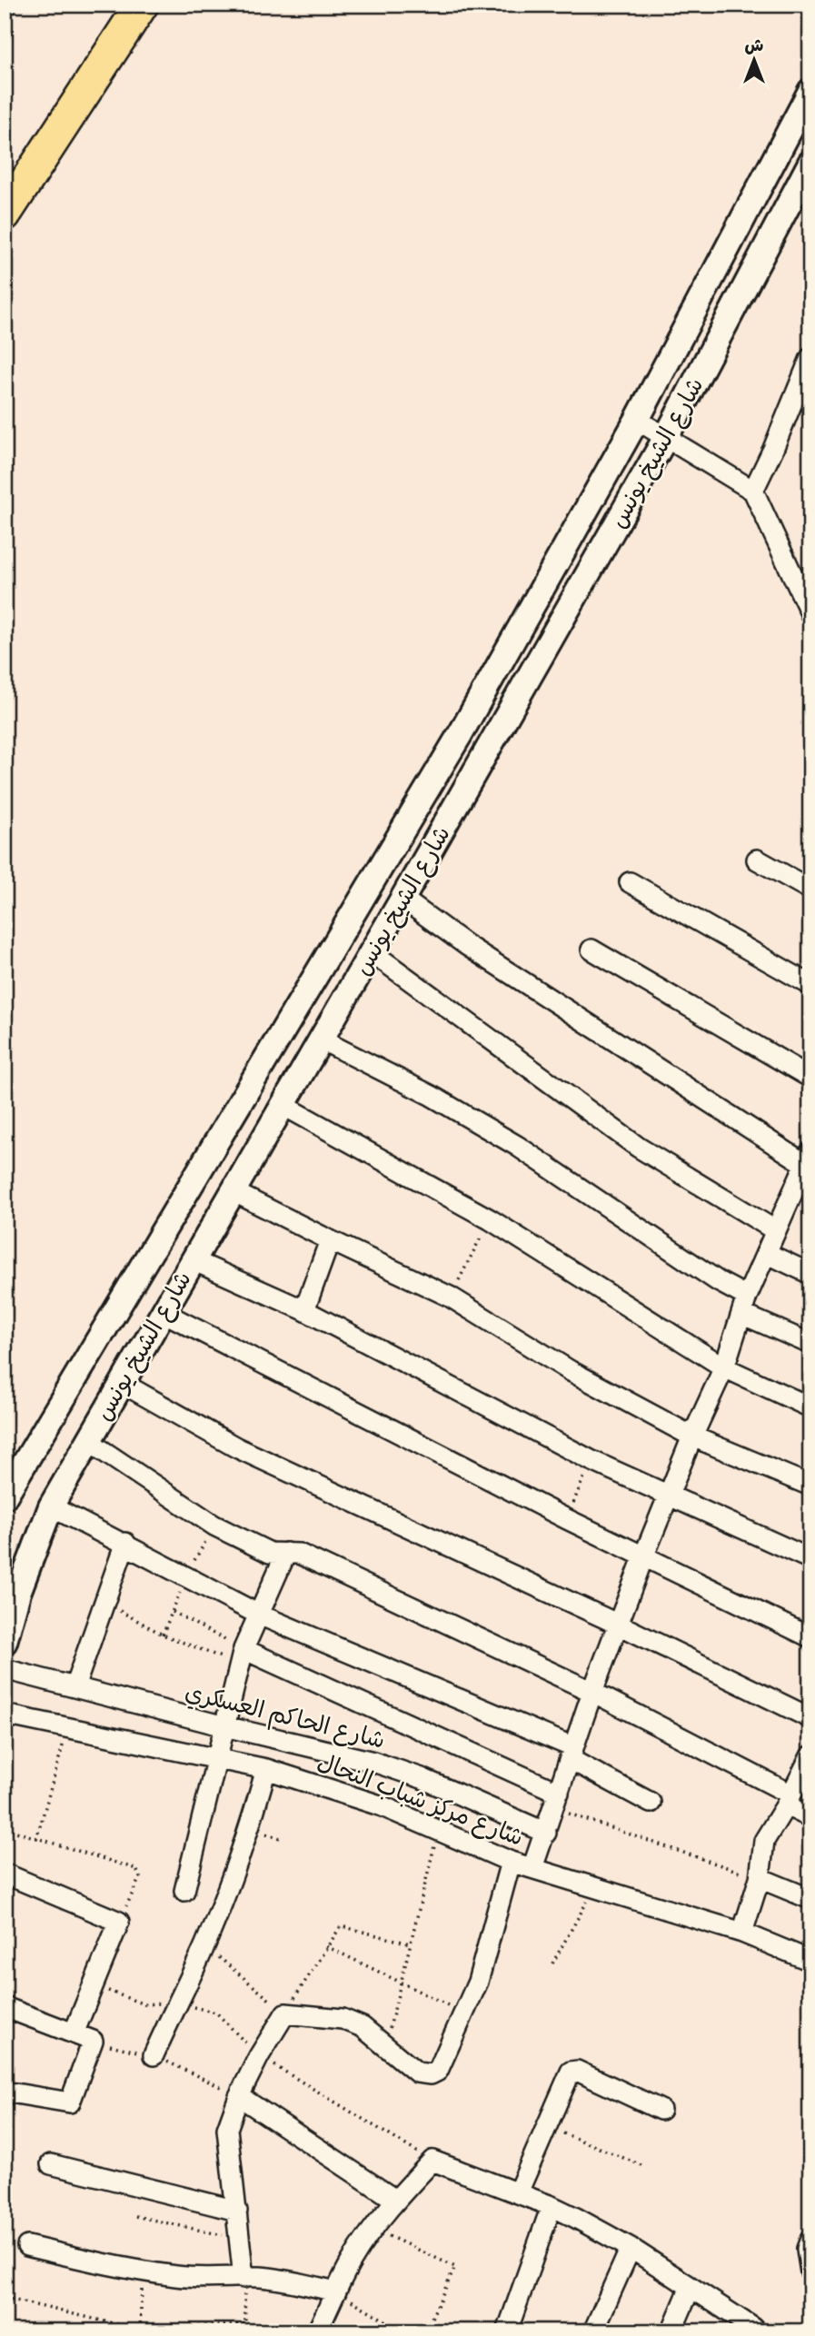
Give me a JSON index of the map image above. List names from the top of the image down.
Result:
{
  "streets": {
    "street": ["شارع الشيخ يونس", "شارع الحاكم العسكري", "شارع مركز شباب النحال"]
  },
  "north": "top"
}
